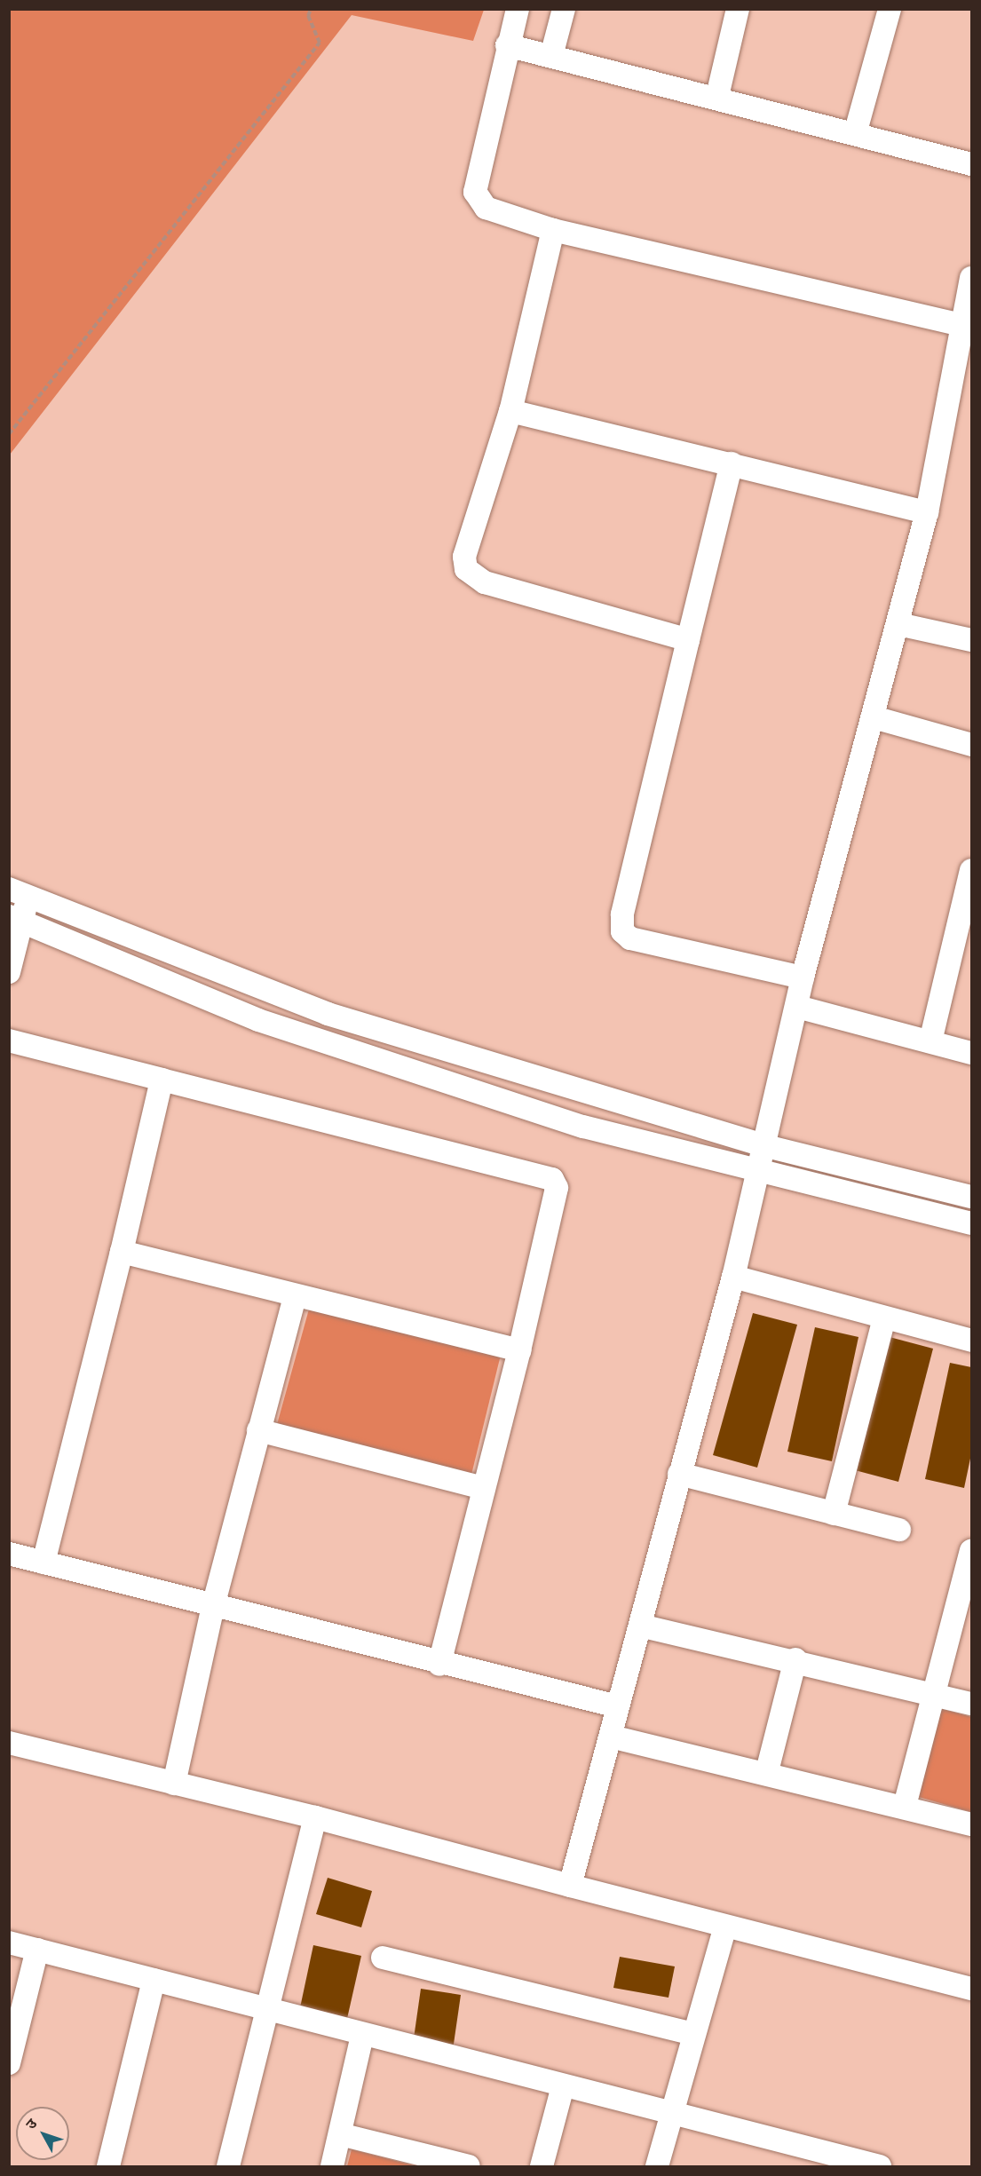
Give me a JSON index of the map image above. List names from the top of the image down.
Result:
{
  "north": "top left"
}
